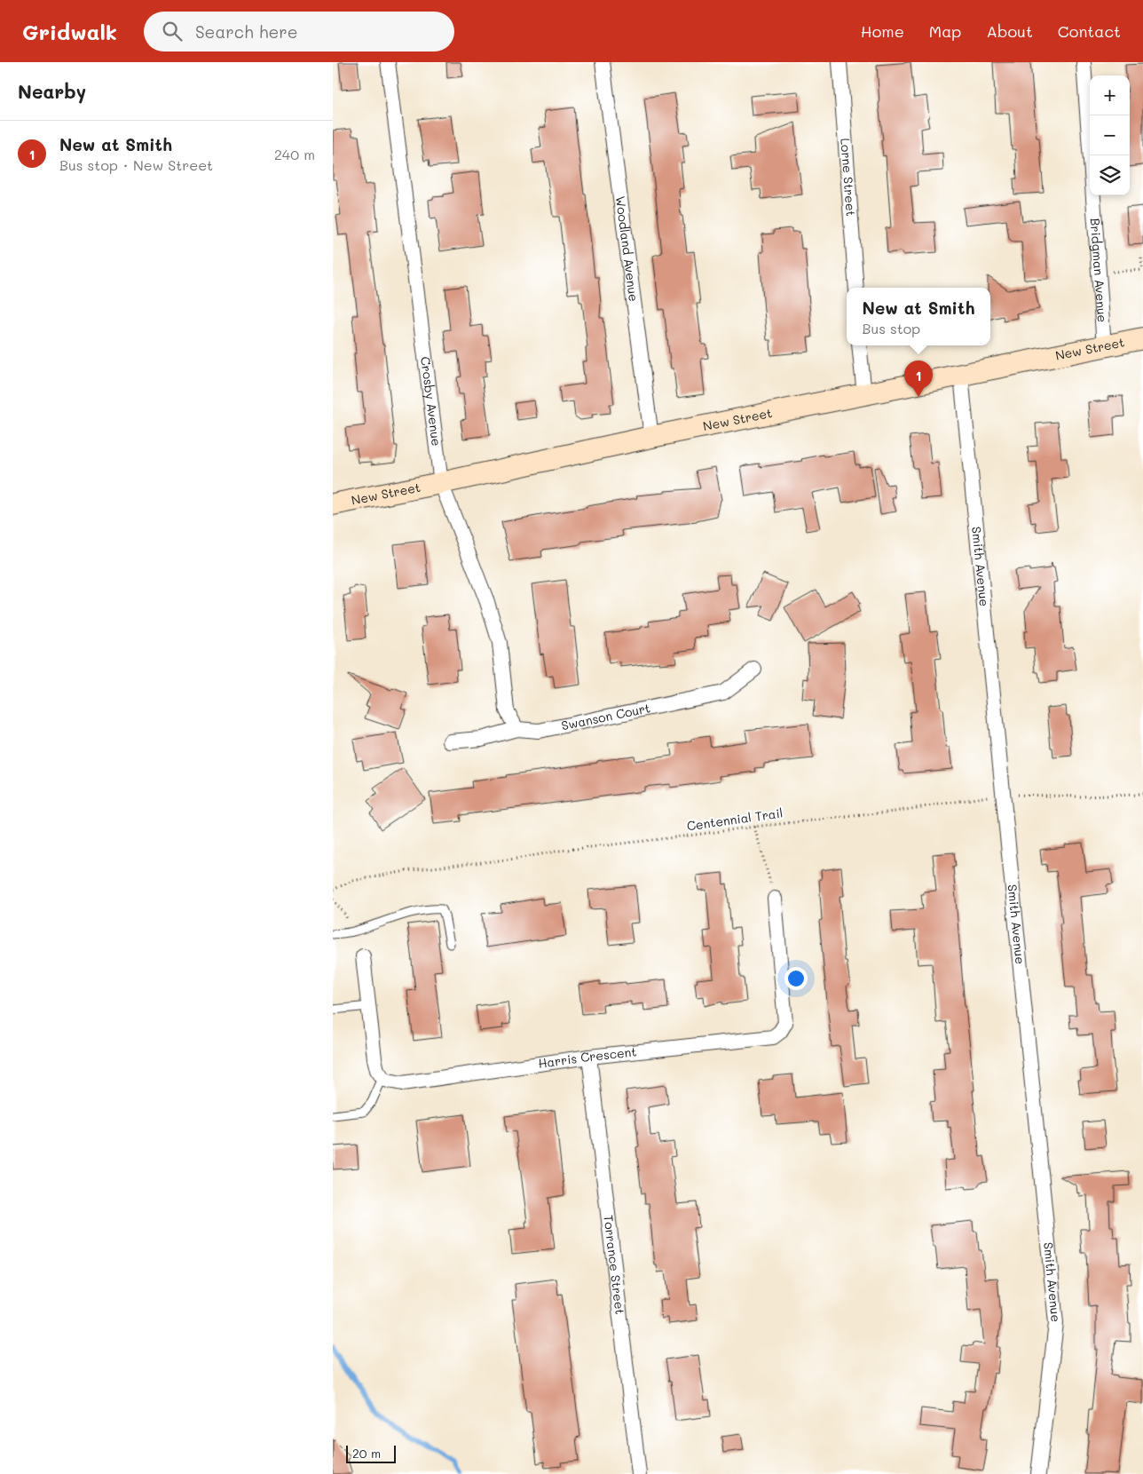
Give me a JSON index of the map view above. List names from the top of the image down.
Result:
{
  "streets": {
    "main road": ["New Street"],
    "street": [
      "Lorne Street",
      "Woodland Avenue",
      "Bridgman Avenue",
      "Crosby Avenue",
      "Smith Avenue",
      "Swanson Court",
      "Harris Crescent",
      "Torrance Street"
    ],
    "path": ["Centennial Trail"]
  },
  "crossings": [
    ["Woodland Avenue", "New Street"],
    ["Bridgman Avenue", "New Street"],
    ["New Street", "Crosby Avenue"],
    ["New Street", "Smith Avenue"],
    ["Crosby Avenue", "Swanson Court"],
    ["Smith Avenue", "Centennial Trail"],
    ["Harris Crescent", "Torrance Street"]
  ],
  "scale_bar": "20 m",
  "page": {
    "header": "Gridwalk",
    "search": "Search here",
    "nav": [
      "Home",
      "Map",
      "About",
      "Contact"
    ],
    "heading": "Nearby",
    "map_buttons": ["+", "−"],
    "list": [
      {
        "mark": "1",
        "name": "New at Smith",
        "note": "Bus stop · New Street",
        "value": "240 m"
      }
    ],
    "popup": ["New at Smith", "Bus stop"],
    "pins": "1",
    "scale": "20 m"
  }
}
